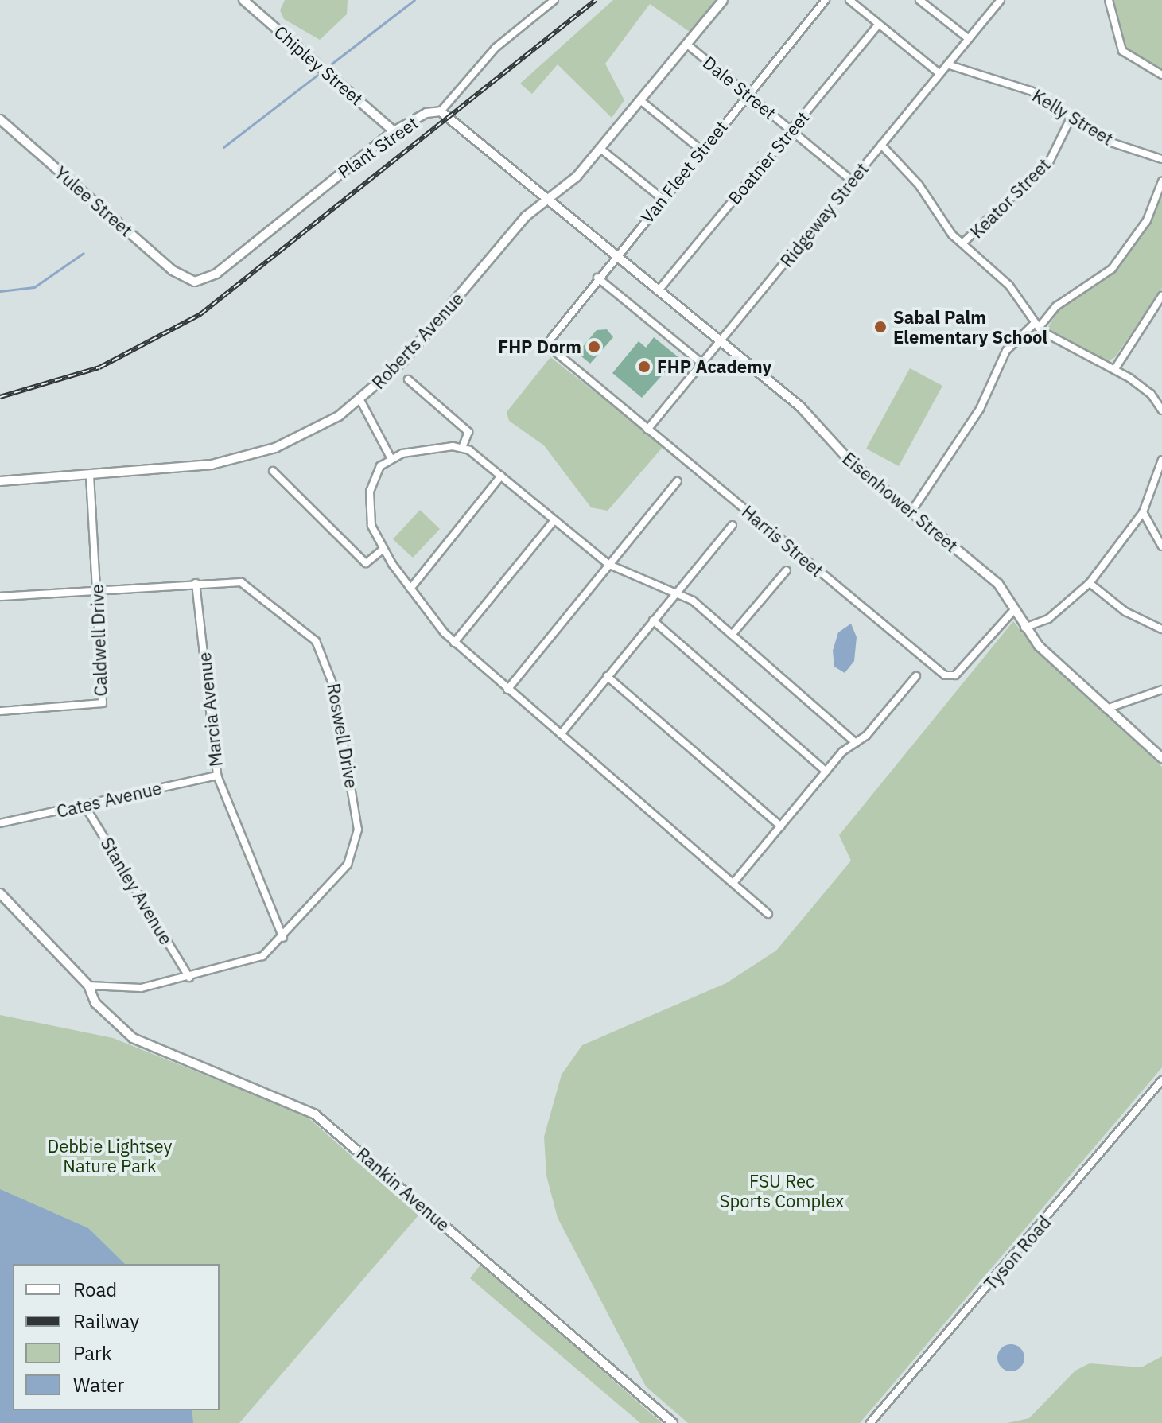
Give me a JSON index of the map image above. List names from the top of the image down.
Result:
{
  "streets": {
    "street": [
      "Chipley Street",
      "Dale Street",
      "Kelly Street",
      "Plant Street",
      "Boatner Street",
      "Van Fleet Street",
      "Keator Street",
      "Yulee Street",
      "Ridgeway Street",
      "Roberts Avenue",
      "Eisenhower Street",
      "Harris Street",
      "Caldwell Drive",
      "Marcia Avenue",
      "Roswell Drive",
      "Cates Avenue",
      "Stanley Avenue",
      "Rankin Avenue",
      "Tyson Road"
    ]
  },
  "crossings": [
    ["Chipley Street", "Plant Street"],
    ["Dale Street", "Boatner Street"],
    ["Dale Street", "Van Fleet Street"],
    ["Dale Street", "Ridgeway Street"],
    ["Dale Street", "Roberts Avenue"],
    ["Kelly Street", "Keator Street"],
    ["Kelly Street", "Ridgeway Street"],
    ["Plant Street", "Yulee Street"],
    ["Plant Street", "Eisenhower Street"],
    ["Boatner Street", "Eisenhower Street"],
    ["Van Fleet Street", "Eisenhower Street"],
    ["Van Fleet Street", "Harris Street"],
    ["Ridgeway Street", "Eisenhower Street"],
    ["Ridgeway Street", "Harris Street"],
    ["Roberts Avenue", "Eisenhower Street"],
    ["Roberts Avenue", "Caldwell Drive"],
    ["Eisenhower Street", "Harris Street"],
    ["Caldwell Drive", "Roswell Drive"],
    ["Marcia Avenue", "Roswell Drive"],
    ["Marcia Avenue", "Cates Avenue"],
    ["Roswell Drive", "Stanley Avenue"],
    ["Roswell Drive", "Rankin Avenue"],
    ["Cates Avenue", "Stanley Avenue"]
  ],
  "parks": ["Debbie Lightsey Nature Park", "FSU Rec Sports Complex"],
  "places": ["Sabal Palm Elementary School", "FHP Dorm", "FHP Academy"],
  "legend": [
    "Road",
    "Railway",
    "Park",
    "Water"
  ]
}
